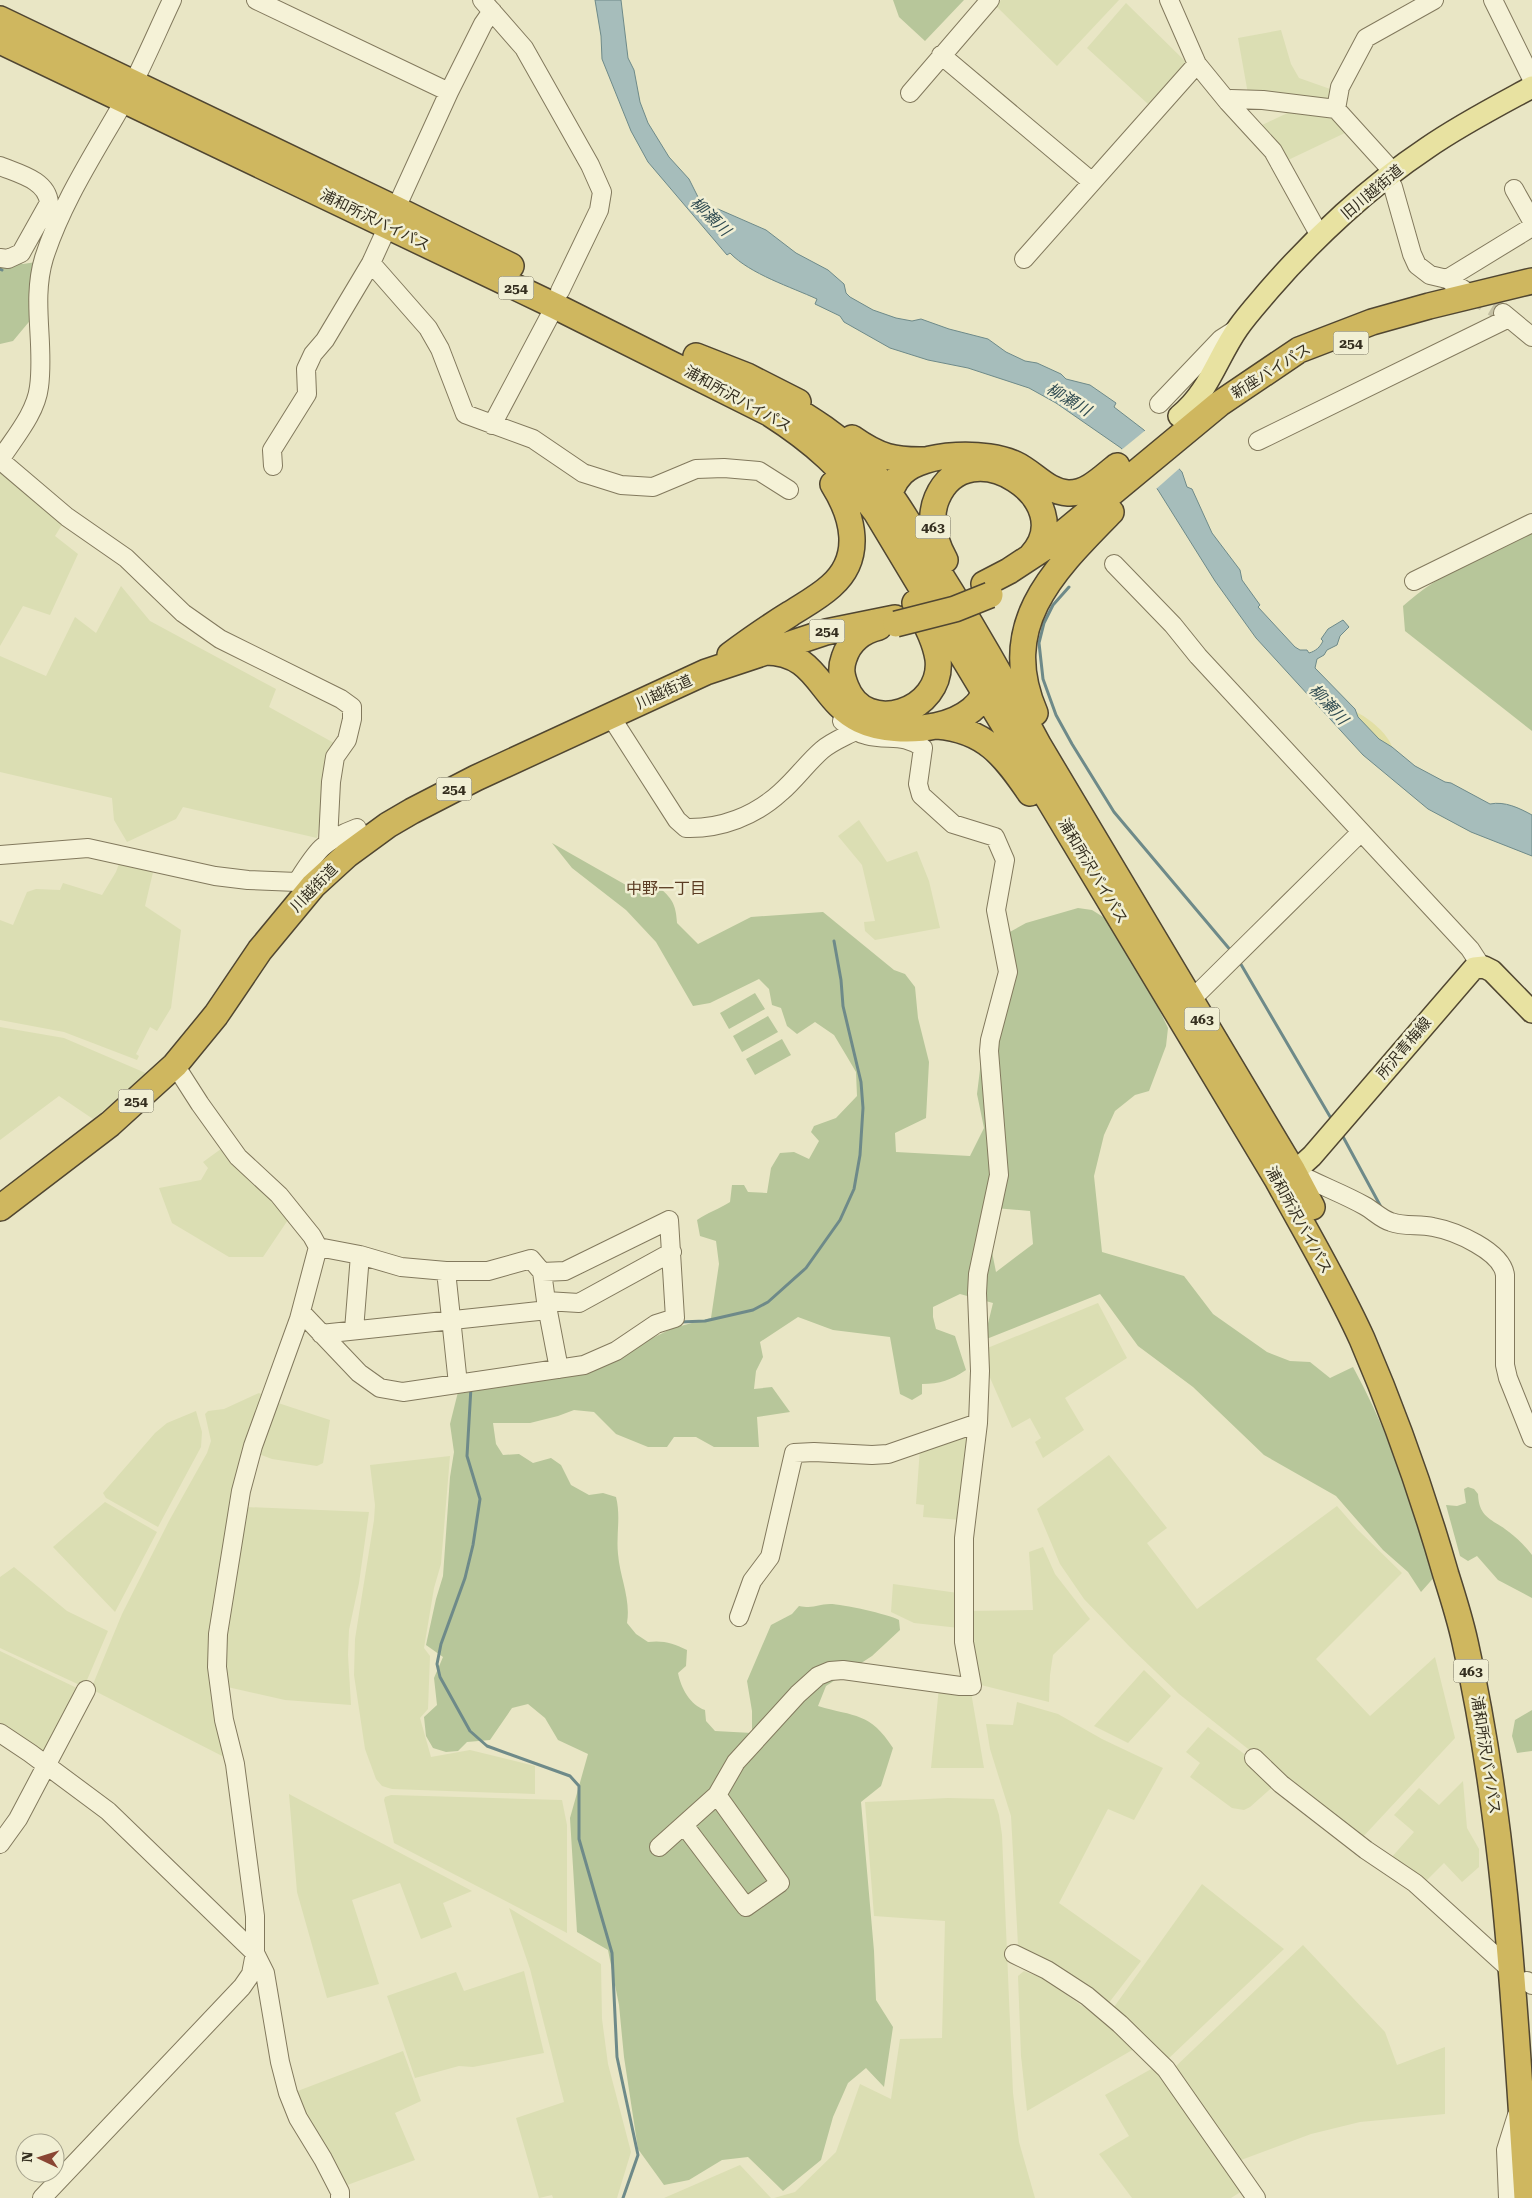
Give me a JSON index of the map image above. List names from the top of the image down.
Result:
{
  "streets": {
    "highway": [
      "浦和所沢バイパス",
      "254",
      "新座バイパス",
      "463",
      "川越街道"
    ],
    "main road": ["旧川越街道", "所沢青梅線"]
  },
  "crossings": [
    ["旧川越街道", "新座バイパス"],
    ["浦和所沢バイパス", "254"],
    ["浦和所沢バイパス", "所沢青梅線"],
    ["新座バイパス", "川越街道"]
  ],
  "districts": ["中野一丁目"],
  "water": ["柳瀬川"],
  "north": "left"
}
